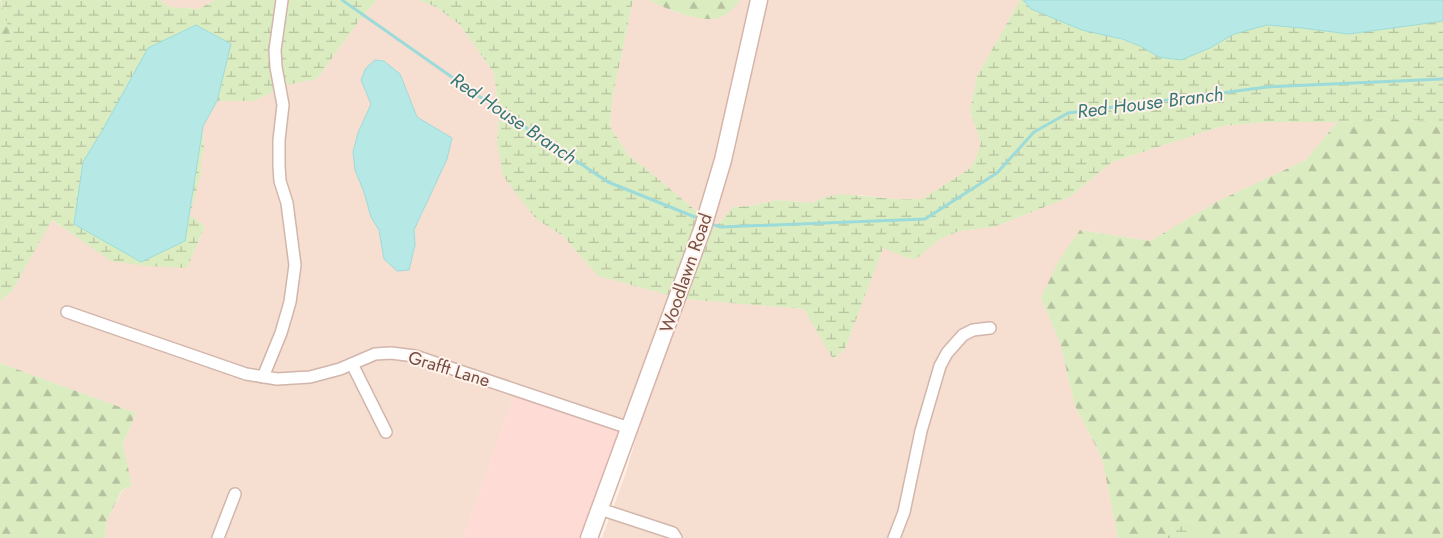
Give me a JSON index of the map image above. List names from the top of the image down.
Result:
{
  "streets": {
    "street": ["Woodlawn Road", "Grafft Lane"]
  },
  "crossings": [
    ["Woodlawn Road", "Grafft Lane"]
  ],
  "water": ["Red House Branch"]
}
